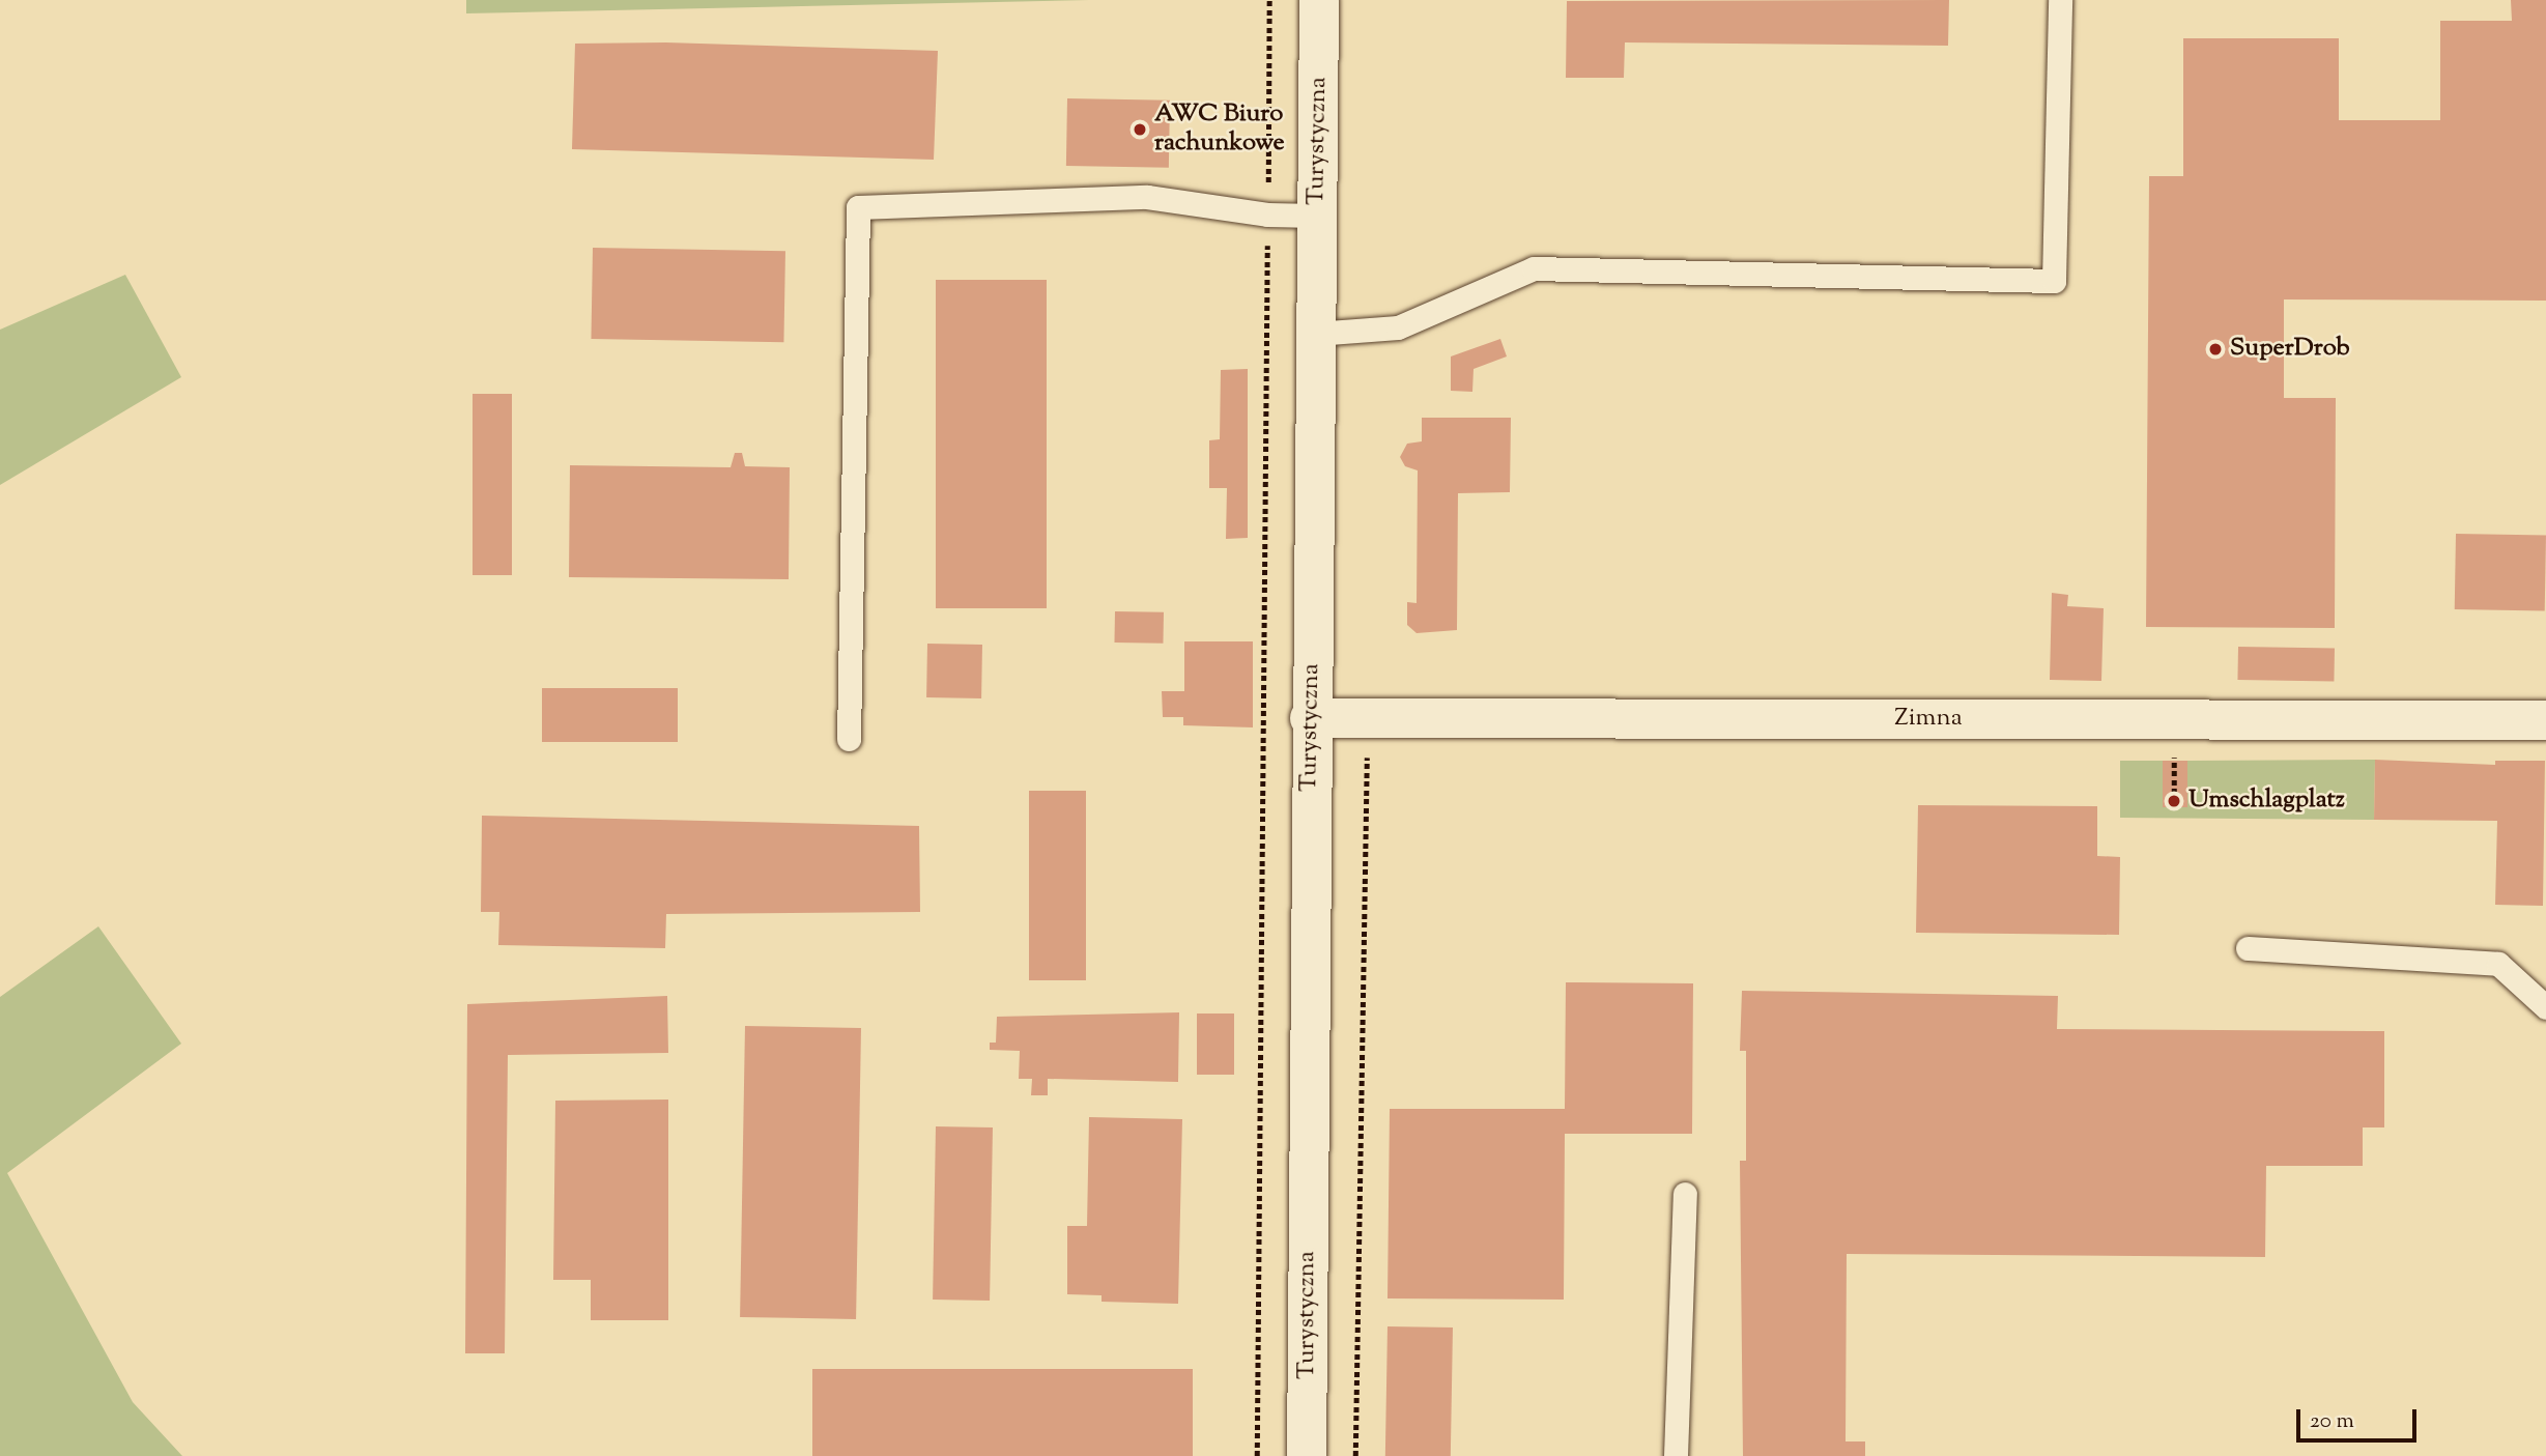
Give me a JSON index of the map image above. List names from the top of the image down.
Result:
{
  "streets": {
    "main road": ["Turystyczna", "Zimna"]
  },
  "crossings": [
    ["Turystyczna", "Zimna"]
  ],
  "places": ["AWC Biuro rachunkowe", "SuperDrob", "Umschlagplatz"],
  "scale_bar": "20 m"
}
